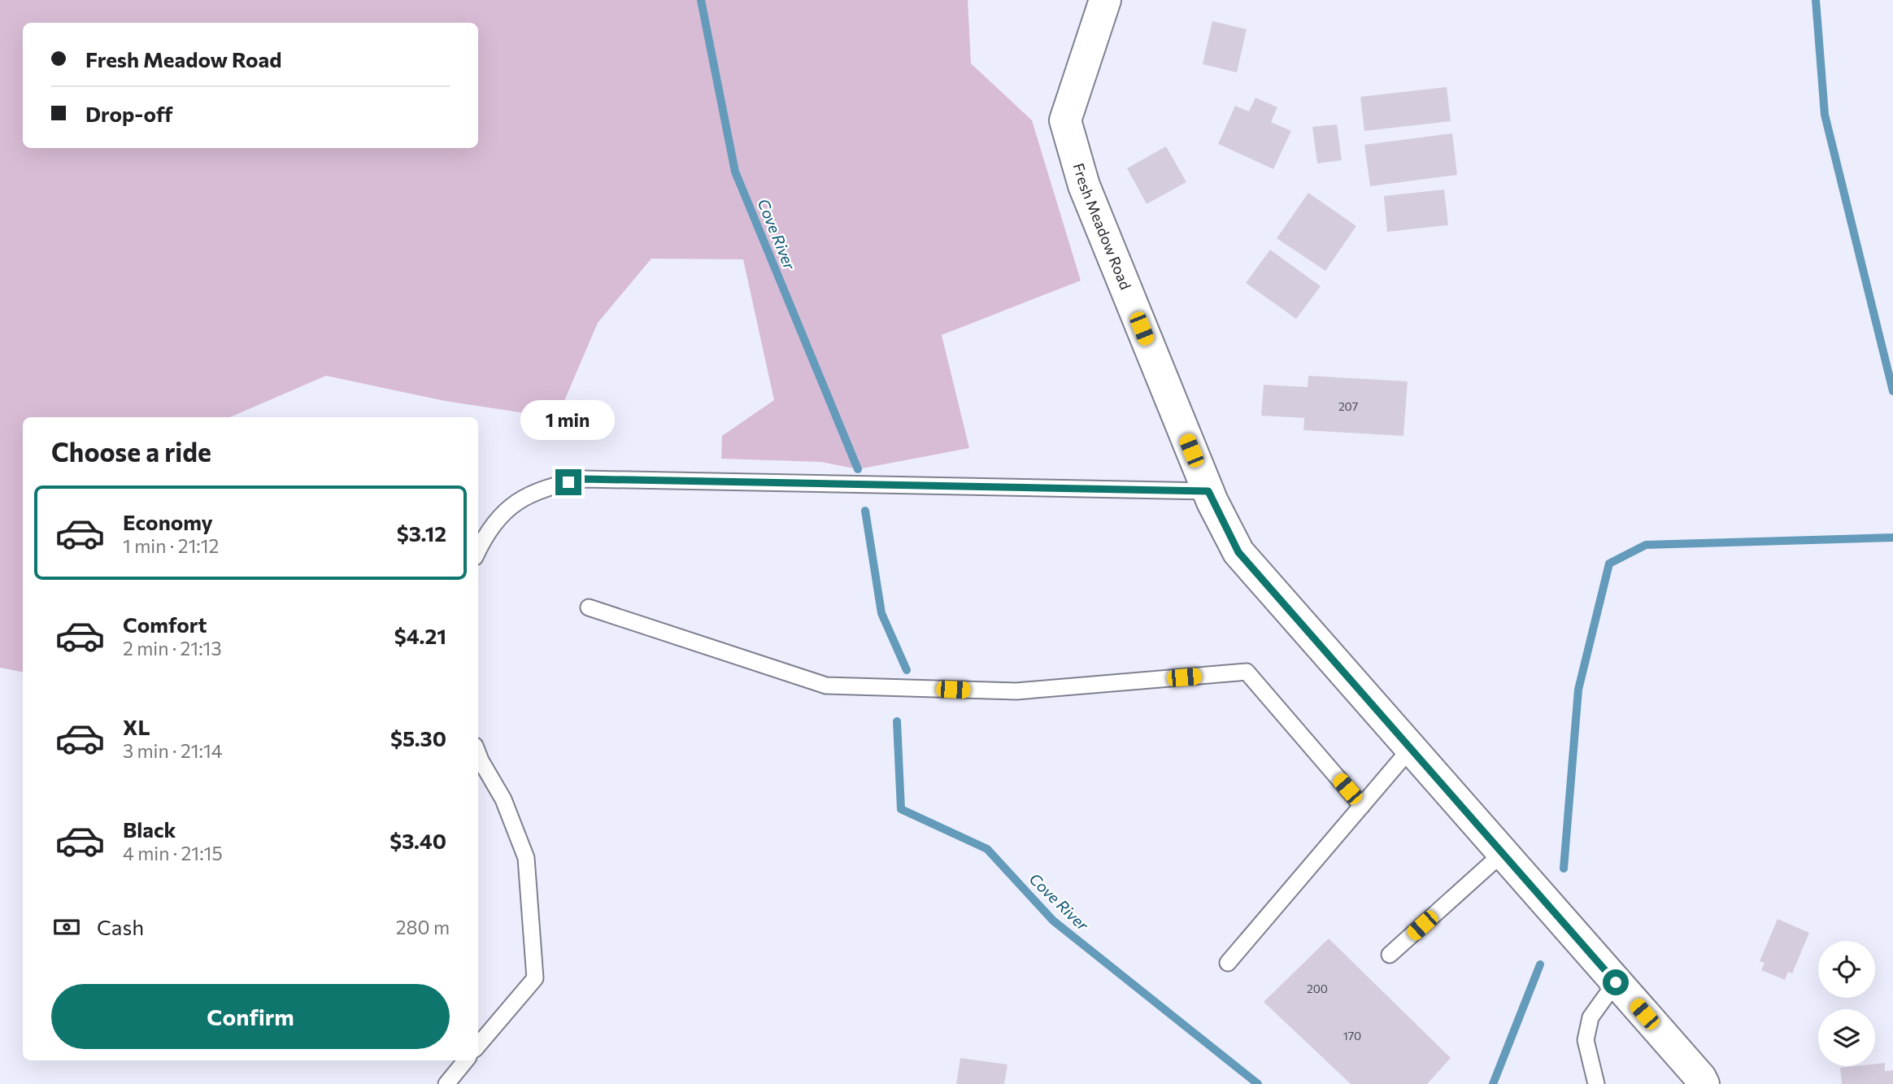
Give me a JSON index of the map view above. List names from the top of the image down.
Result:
{
  "streets": {
    "street": ["Fresh Meadow Road"]
  },
  "water": ["Cove River"],
  "house_numbers": ["207", "200", "170"],
  "page": {
    "banner": ["Fresh Meadow Road", "Drop-off"],
    "bubble": "1 min",
    "heading": "Choose a ride",
    "list": [
      {
        "name": "Economy",
        "note": "1 min · 21:12",
        "value": "$3.12"
      },
      {
        "name": "Comfort",
        "note": "2 min · 21:13",
        "value": "$4.21"
      },
      {
        "name": "XL",
        "note": "3 min · 21:14",
        "value": "$5.30"
      },
      {
        "name": "Black",
        "note": "4 min · 21:15",
        "value": "$3.40"
      }
    ],
    "pay": ["Cash", "280 m"],
    "buttons": "Confirm"
  }
}
